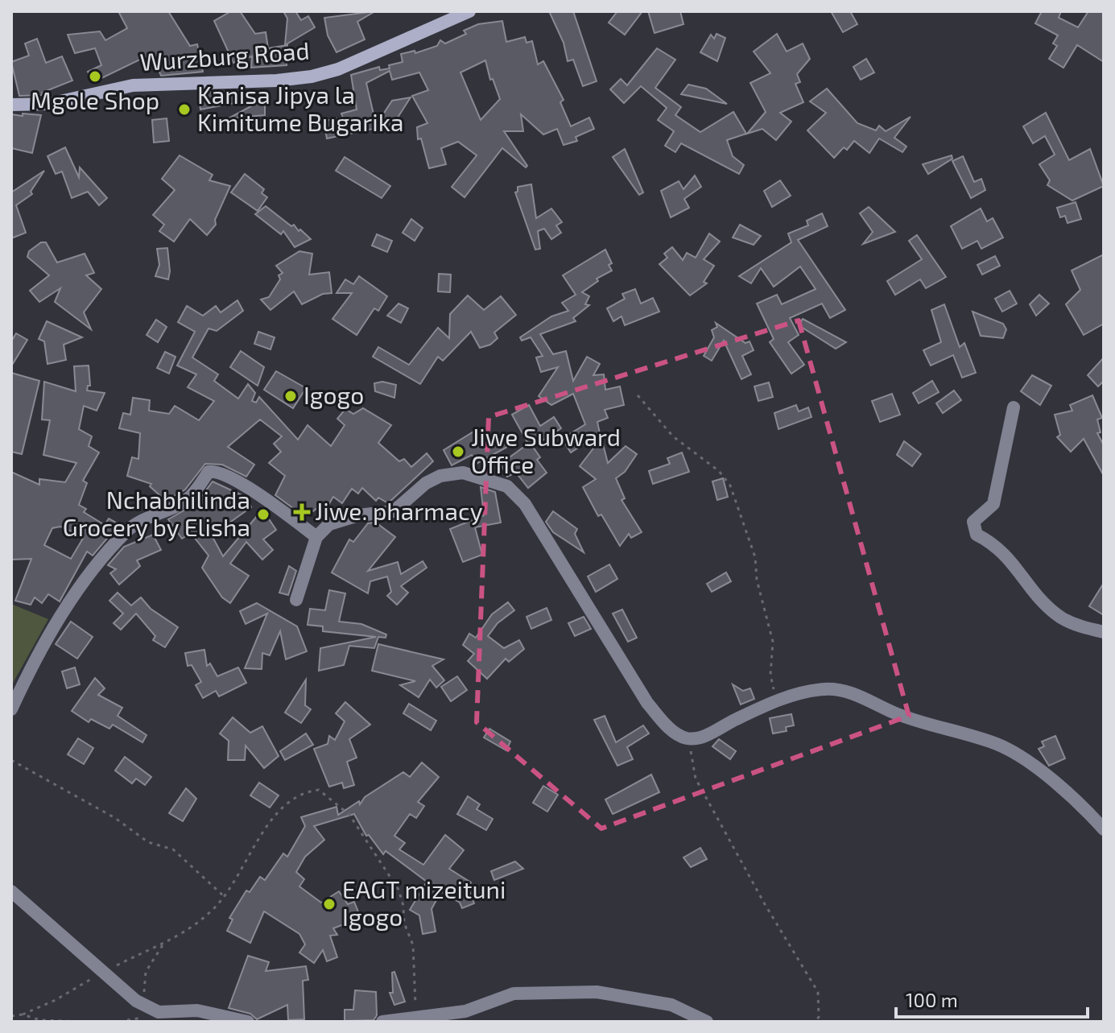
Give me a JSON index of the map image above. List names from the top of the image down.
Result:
{
  "streets": {
    "main road": ["Wurzburg Road"]
  },
  "places": {
    "other": [
      "Mgole Shop",
      "Kanisa Jipya la Kimitume Bugarika",
      "Igogo",
      "Jiwe Subward Office",
      "Nchabhilinda Grocery by Elisha",
      "EAGT mizeituni Igogo"
    ],
    "health": ["Jiwe. pharmacy"]
  },
  "scale_bar": "100 m"
}
